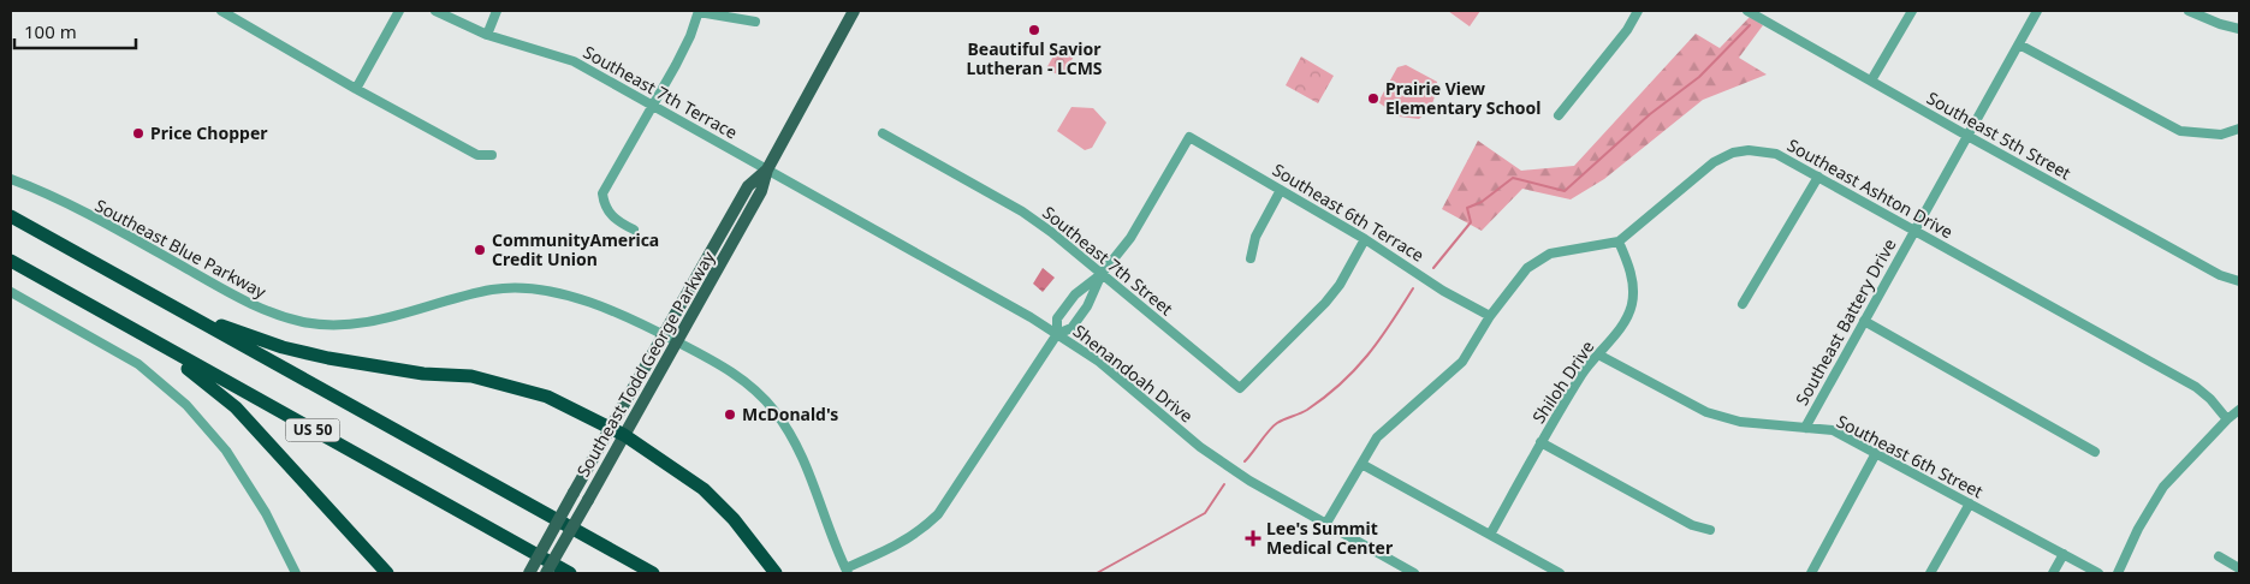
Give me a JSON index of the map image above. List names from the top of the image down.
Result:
{
  "streets": {
    "highway": ["US 50"],
    "main road": ["Southeast Todd George Parkway"],
    "street": [
      "Southeast 7th Terrace",
      "Southeast 5th Street",
      "Southeast Ashton Drive",
      "Southeast 6th Terrace",
      "Southeast Blue Parkway",
      "Southeast 7th Street",
      "Southeast Battery Drive",
      "Shenandoah Drive",
      "Shiloh Drive",
      "Southeast 6th Street"
    ]
  },
  "crossings": [
    ["Southeast 7th Terrace", "Southeast Todd George Parkway"],
    ["Southeast 7th Terrace", "Shenandoah Drive"],
    ["Southeast 5th Street", "Southeast Battery Drive"],
    ["Southeast Ashton Drive", "Southeast 6th Terrace"],
    ["Southeast Ashton Drive", "Southeast Battery Drive"],
    ["Southeast Ashton Drive", "Shenandoah Drive"],
    ["Southeast Ashton Drive", "Shiloh Drive"],
    ["Southeast 6th Terrace", "Southeast 7th Street"],
    ["Southeast Blue Parkway", "Southeast Todd George Parkway"],
    ["Southeast Battery Drive", "Southeast 6th Street"],
    ["Southeast Todd George Parkway", "Shenandoah Drive"],
    ["Shiloh Drive", "Southeast 6th Street"]
  ],
  "places": {
    "other": [
      "Beautiful Savior Lutheran - LCMS",
      "Prairie View Elementary School",
      "Price Chopper",
      "CommunityAmerica Credit Union",
      "McDonald's"
    ],
    "health": ["Lee's Summit Medical Center"]
  },
  "scale_bar": "100 m"
}
